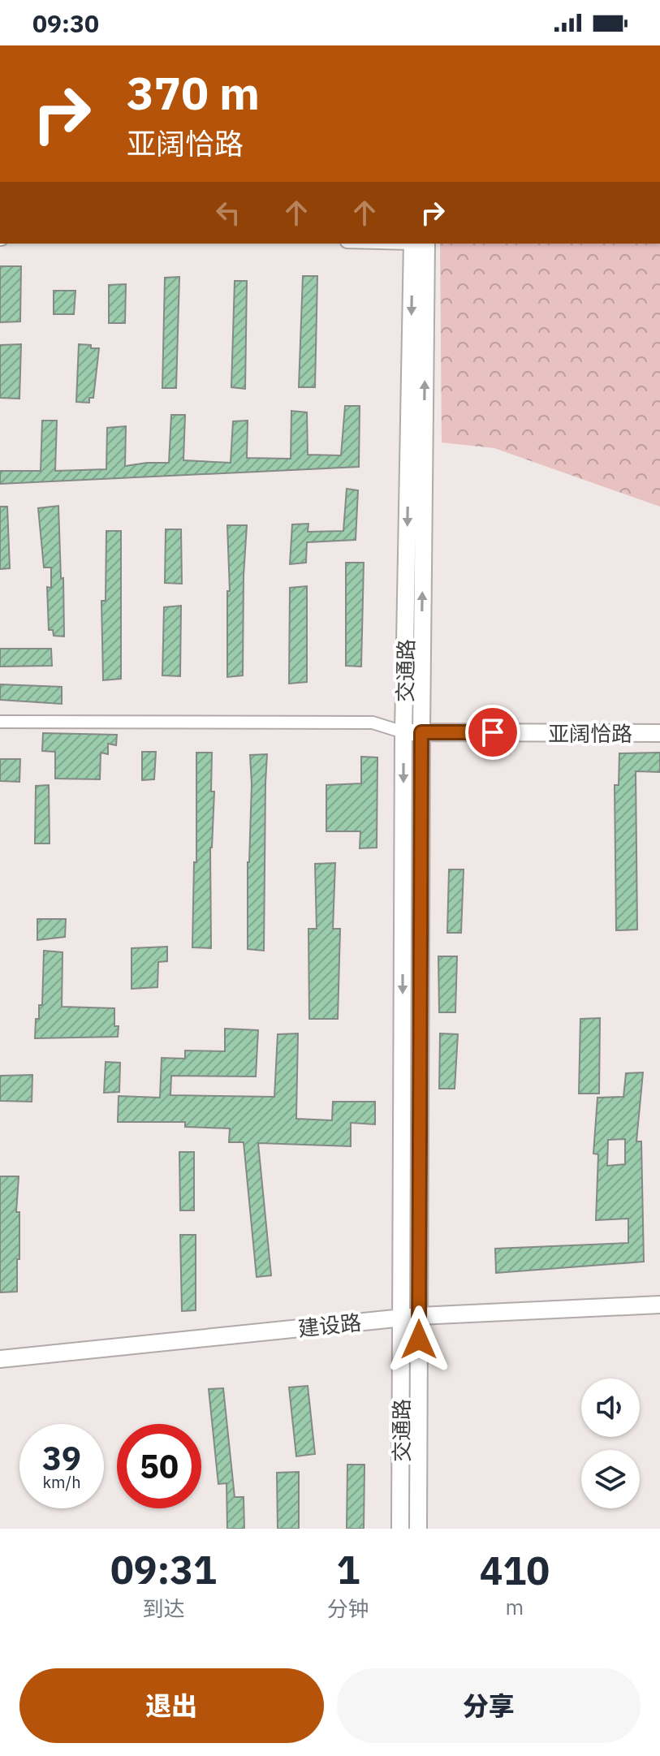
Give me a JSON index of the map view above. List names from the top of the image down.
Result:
{
  "streets": {
    "main road": ["交通路", "亚阔恰路", "建设路"]
  },
  "crossings": [
    ["交通路", "亚阔恰路"],
    ["交通路", "建设路"]
  ],
  "page": {
    "status": "09:30",
    "turn": ["370 m", "亚阔恰路"],
    "speed": "39 km/h",
    "limit": "50",
    "eta": [
      "09:31",
      "到达",
      "1",
      "分钟",
      "410",
      "m"
    ],
    "buttons": ["退出", "分享"]
  }
}
